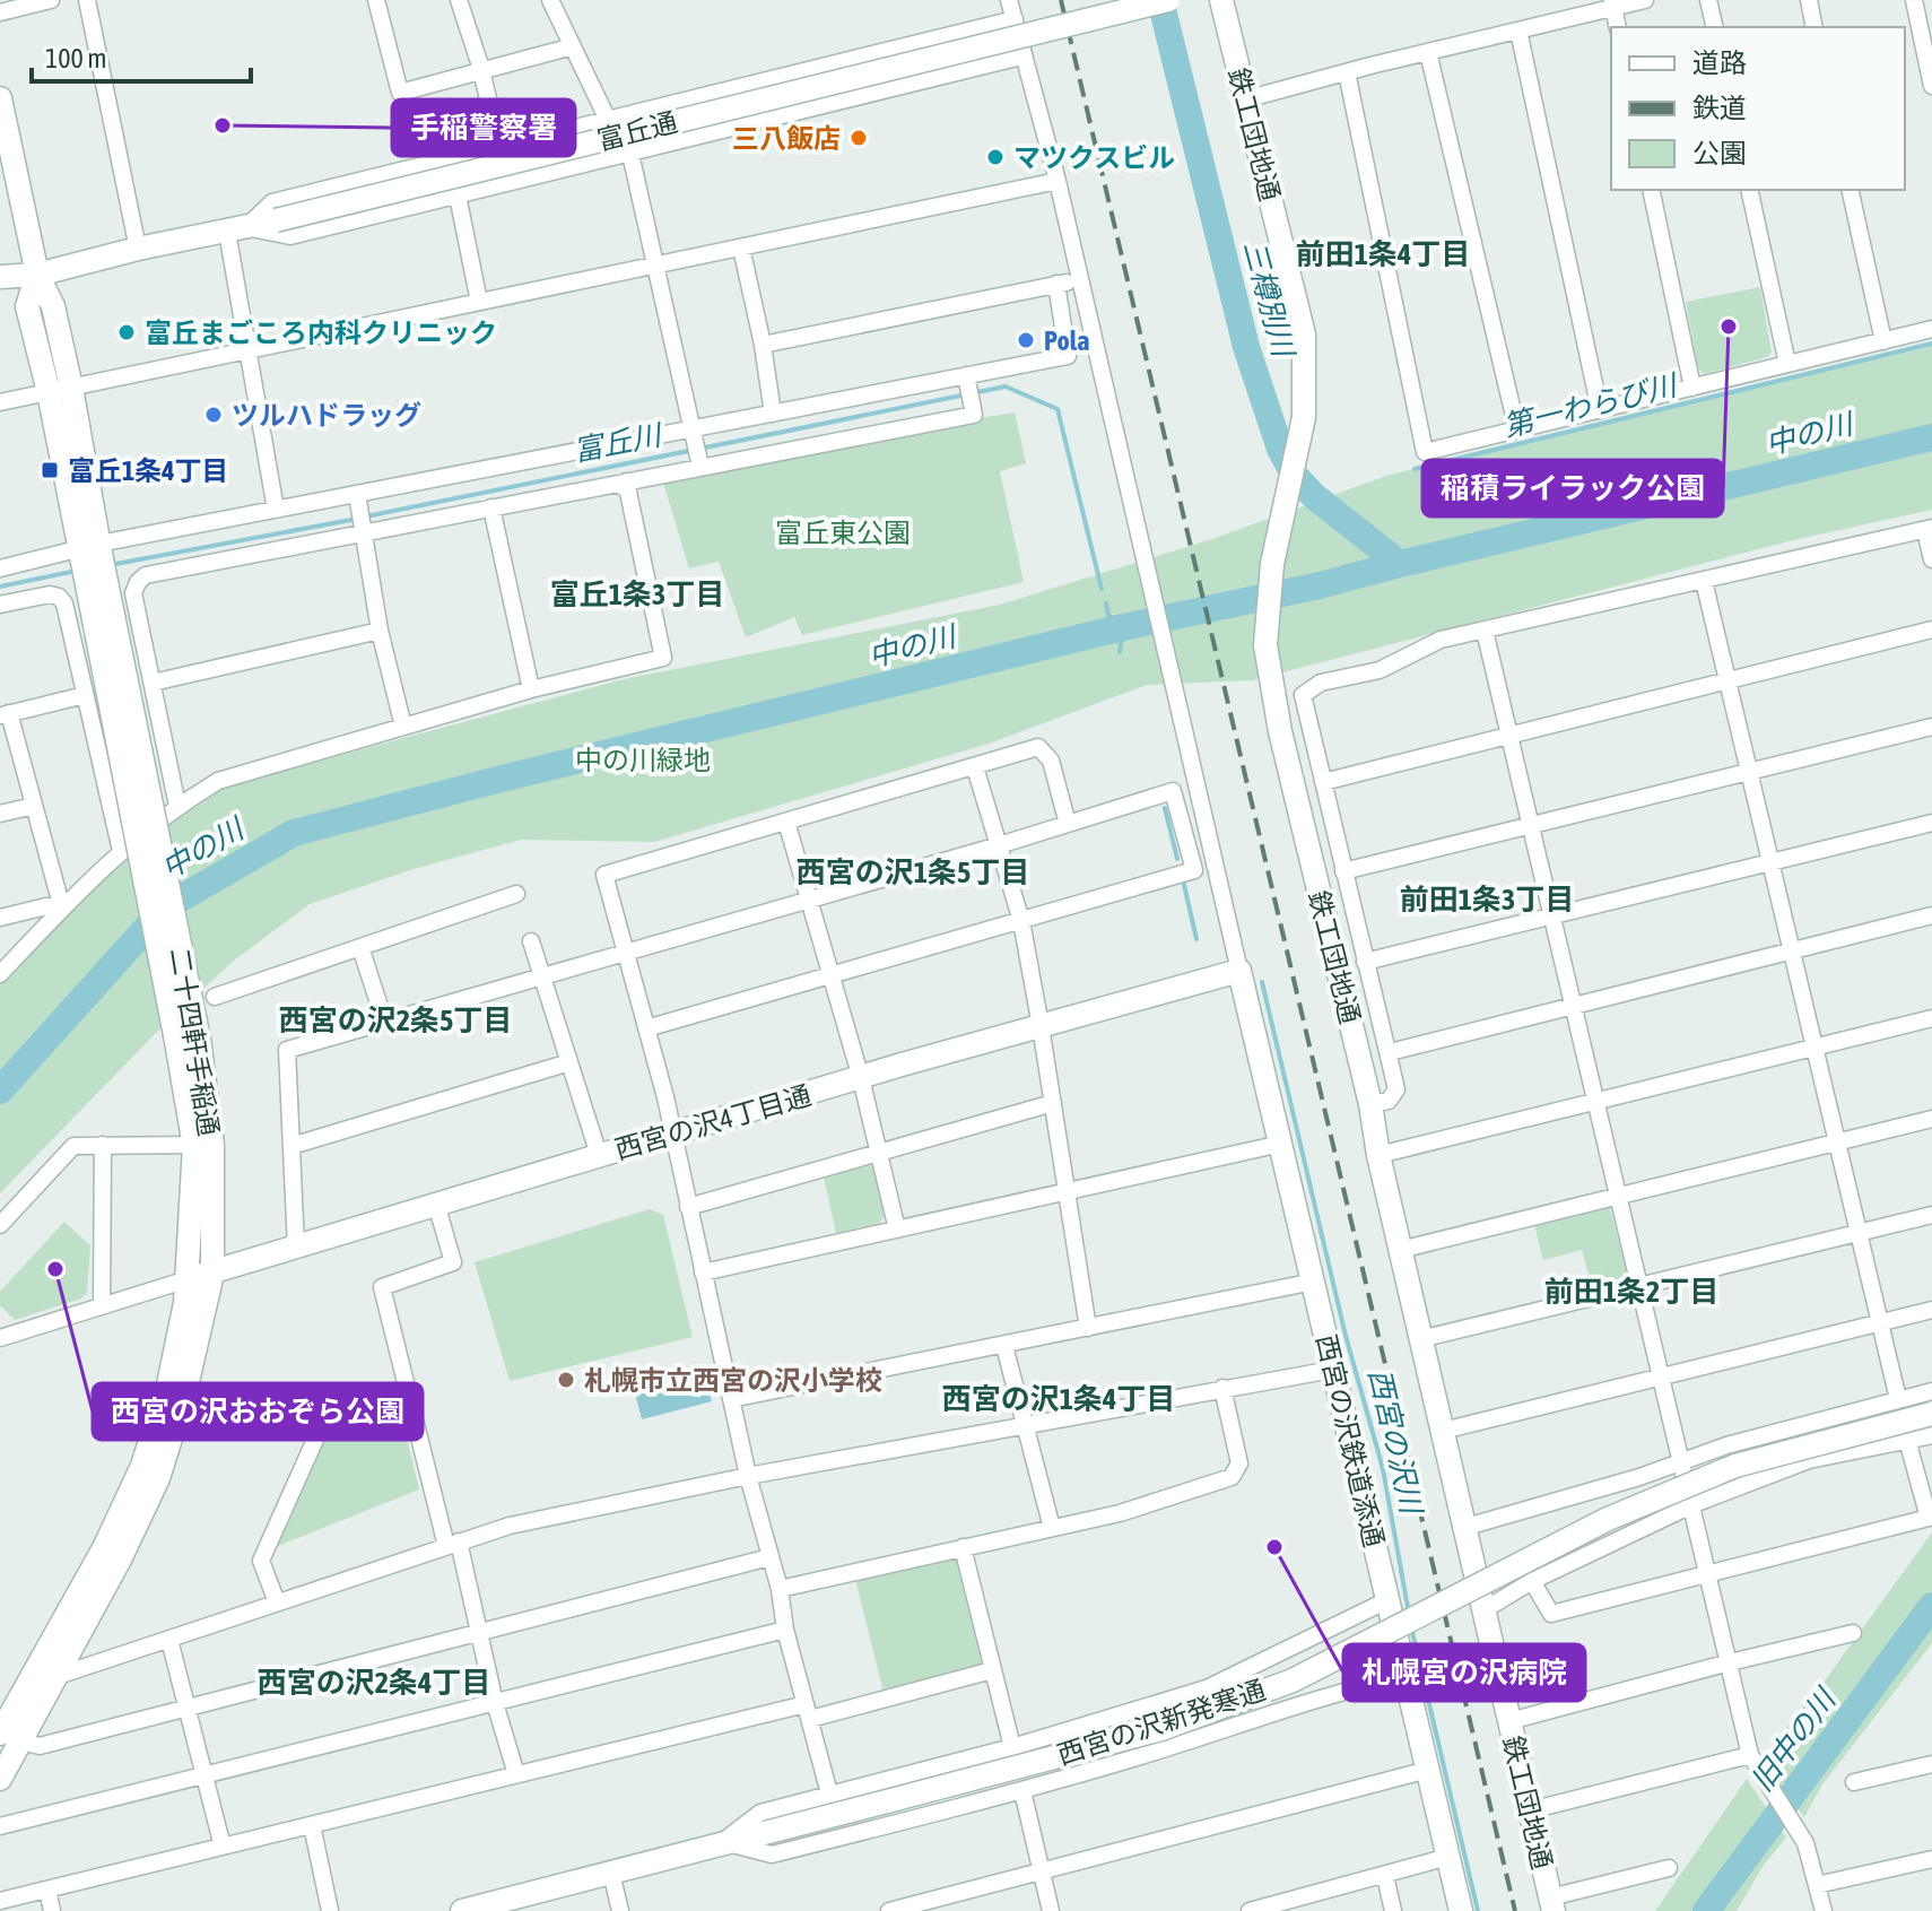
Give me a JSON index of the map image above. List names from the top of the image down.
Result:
{
  "streets": {
    "street": [
      "富丘通",
      "鉄工団地通",
      "二十四軒手稲通",
      "西宮の沢4丁目通",
      "西宮の沢鉄道添通",
      "西宮の沢新発寒通"
    ]
  },
  "crossings": [
    ["富丘通", "二十四軒手稲通"],
    ["二十四軒手稲通", "西宮の沢4丁目通"],
    ["西宮の沢4丁目通", "西宮の沢鉄道添通"]
  ],
  "districts": [
    "前田1条4丁目",
    "富丘1条3丁目",
    "西宮の沢1条5丁目",
    "前田1条3丁目",
    "西宮の沢2条5丁目",
    "前田1条2丁目",
    "西宮の沢1条4丁目",
    "西宮の沢2条4丁目"
  ],
  "water": [
    "三樽別川",
    "第一わらび川",
    "中の川",
    "富丘川",
    "西宮の沢川",
    "旧中の川"
  ],
  "parks": ["富丘東公園", "中の川緑地"],
  "places": {
    "other": [
      "手稲警察署",
      "三八飯店",
      "マツクスビル",
      "稲積ライラック公園",
      "富丘まごころ内科クリニック",
      "Pola",
      "ツルハドラッグ",
      "西宮の沢おおぞら公園",
      "札幌市立西宮の沢小学校",
      "札幌宮の沢病院"
    ],
    "transit": ["富丘1条4丁目"]
  },
  "legend": ["道路", "鉄道", "公園"],
  "scale_bar": "100 m"
}
